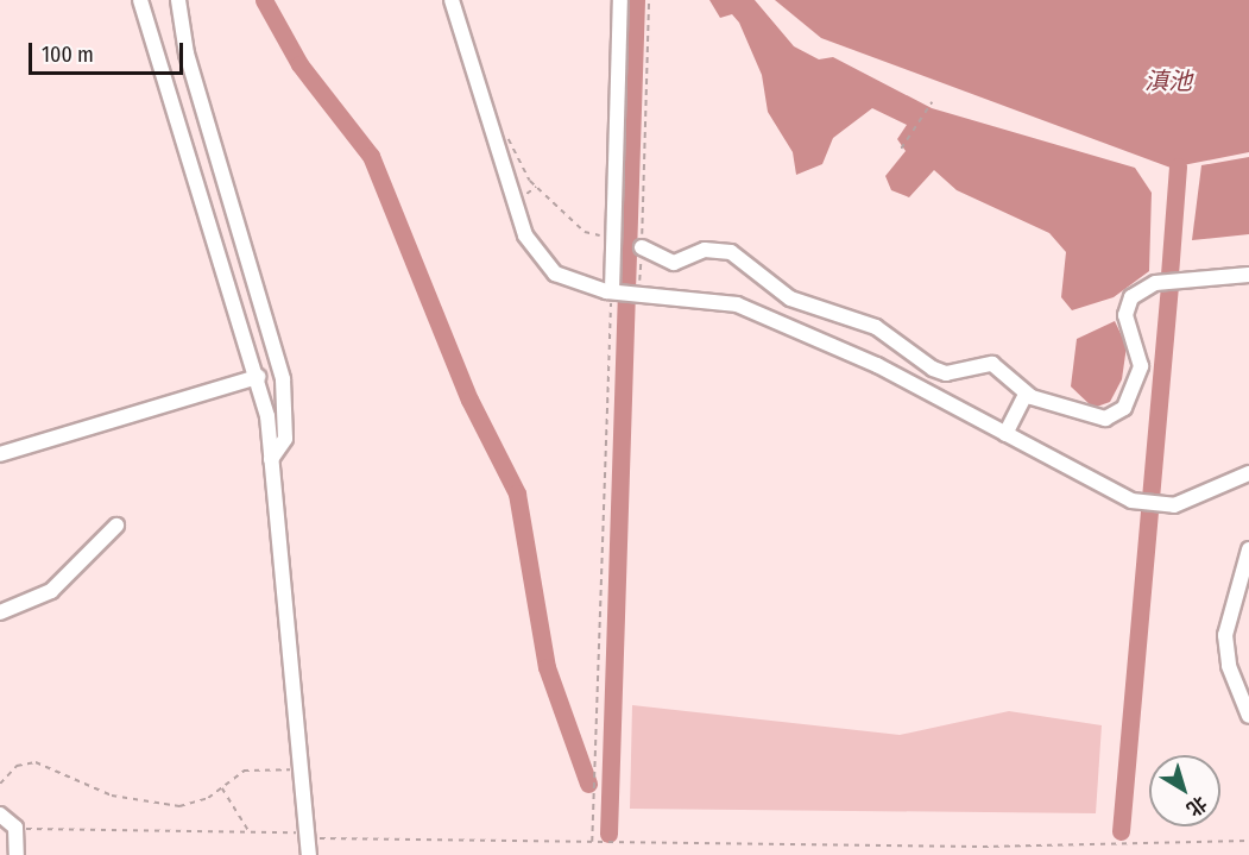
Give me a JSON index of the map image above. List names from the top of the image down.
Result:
{
  "water": ["滇池"],
  "scale_bar": "100 m",
  "north": "bottom right"
}
